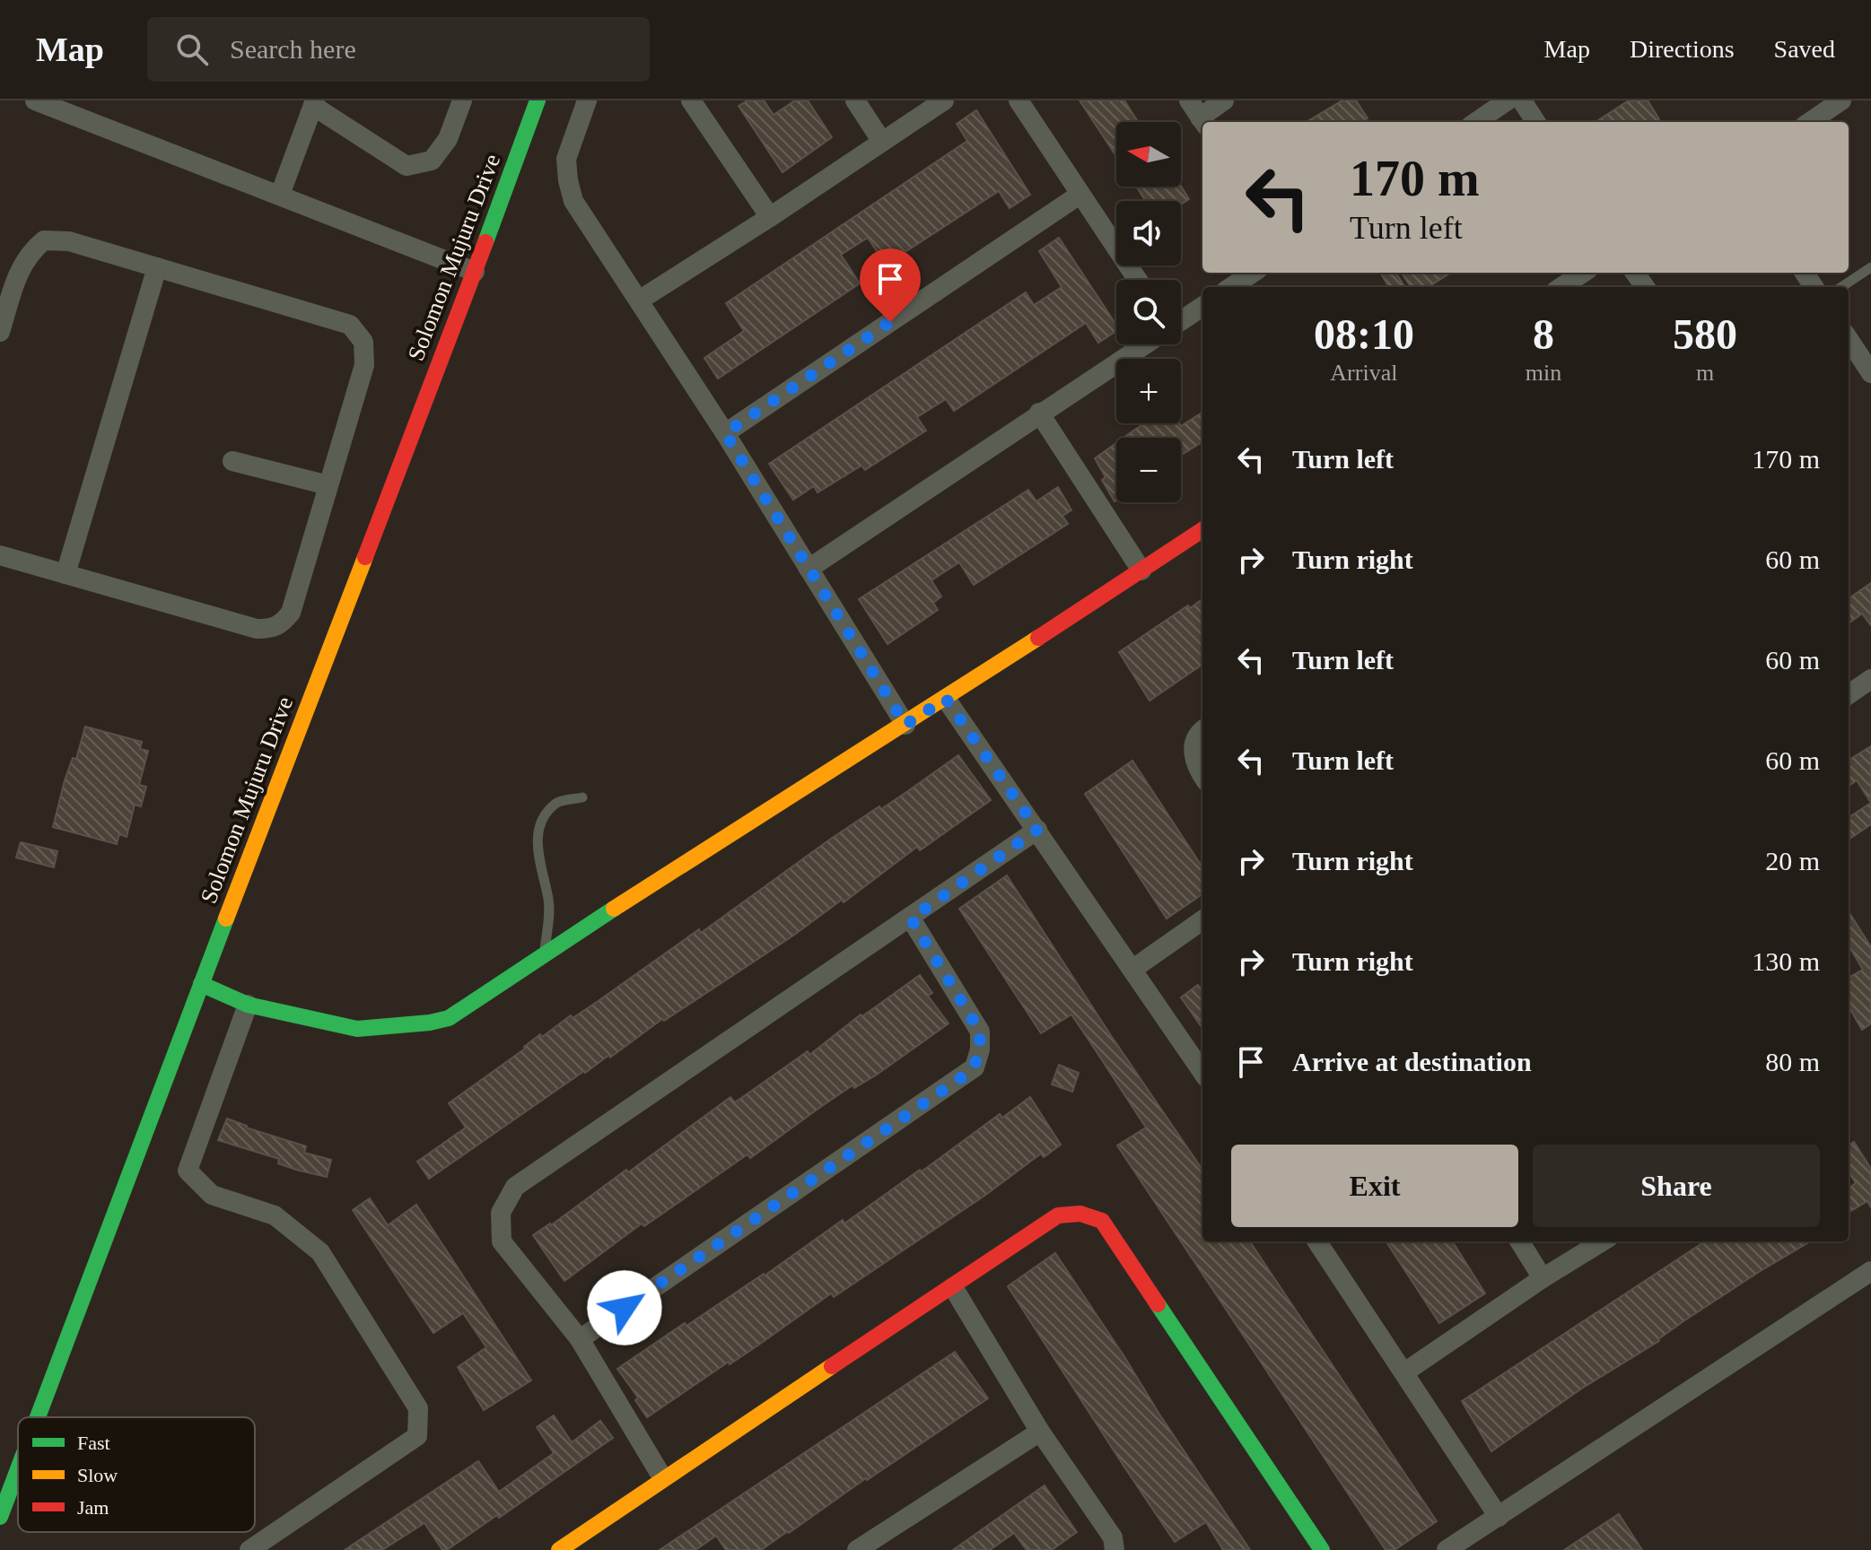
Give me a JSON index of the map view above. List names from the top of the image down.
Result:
{
  "streets": {
    "street": ["Solomon Mujuru Drive"]
  },
  "legend": ["Fast", "Slow", "Jam"],
  "north": "left",
  "page": {
    "header": "Map",
    "search": "Search here",
    "nav": ["Map", "Directions", "Saved"],
    "map_buttons": ["+", "−"],
    "turn": ["170 m", "Turn left"],
    "eta": [
      "08:10",
      "Arrival",
      "8",
      "min",
      "580",
      "m"
    ],
    "list": [
      {
        "name": "Turn left",
        "value": "170 m"
      },
      {
        "name": "Turn right",
        "value": "60 m"
      },
      {
        "name": "Turn left",
        "value": "60 m"
      },
      {
        "name": "Turn left",
        "value": "60 m"
      },
      {
        "name": "Turn right",
        "value": "20 m"
      },
      {
        "name": "Turn right",
        "value": "130 m"
      },
      {
        "name": "Arrive at destination",
        "value": "80 m"
      }
    ],
    "buttons": ["Exit", "Share"]
  }
}
